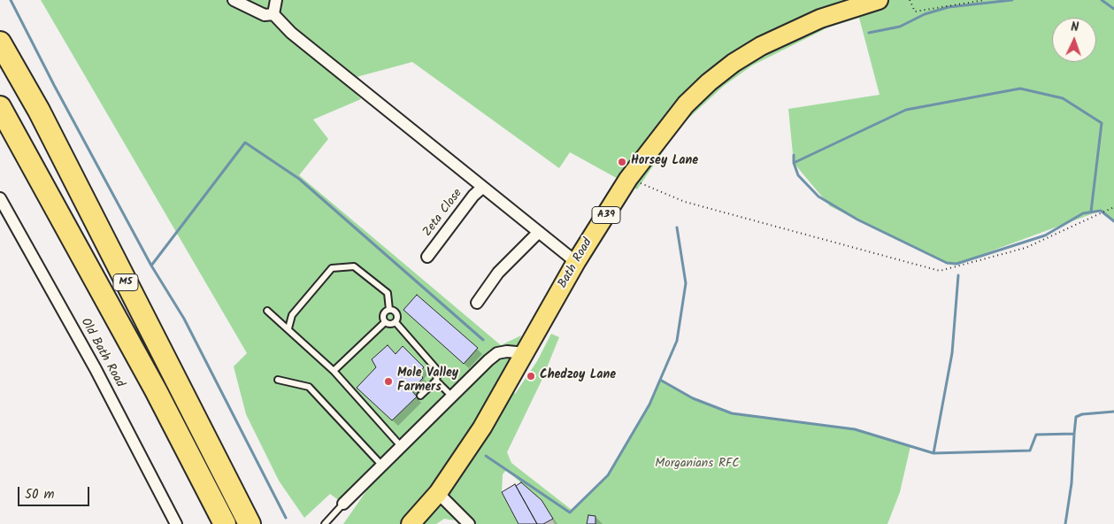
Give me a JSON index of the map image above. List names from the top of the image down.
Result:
{
  "streets": {
    "highway": ["M5"],
    "main road": ["A39", "Bath Road"],
    "street": ["Zeta Close", "Old Bath Road"]
  },
  "parks": ["Morganians RFC"],
  "places": ["Horsey Lane", "Chedzoy Lane", "Mole Valley Farmers"],
  "scale_bar": "50 m",
  "north": "top"
}
